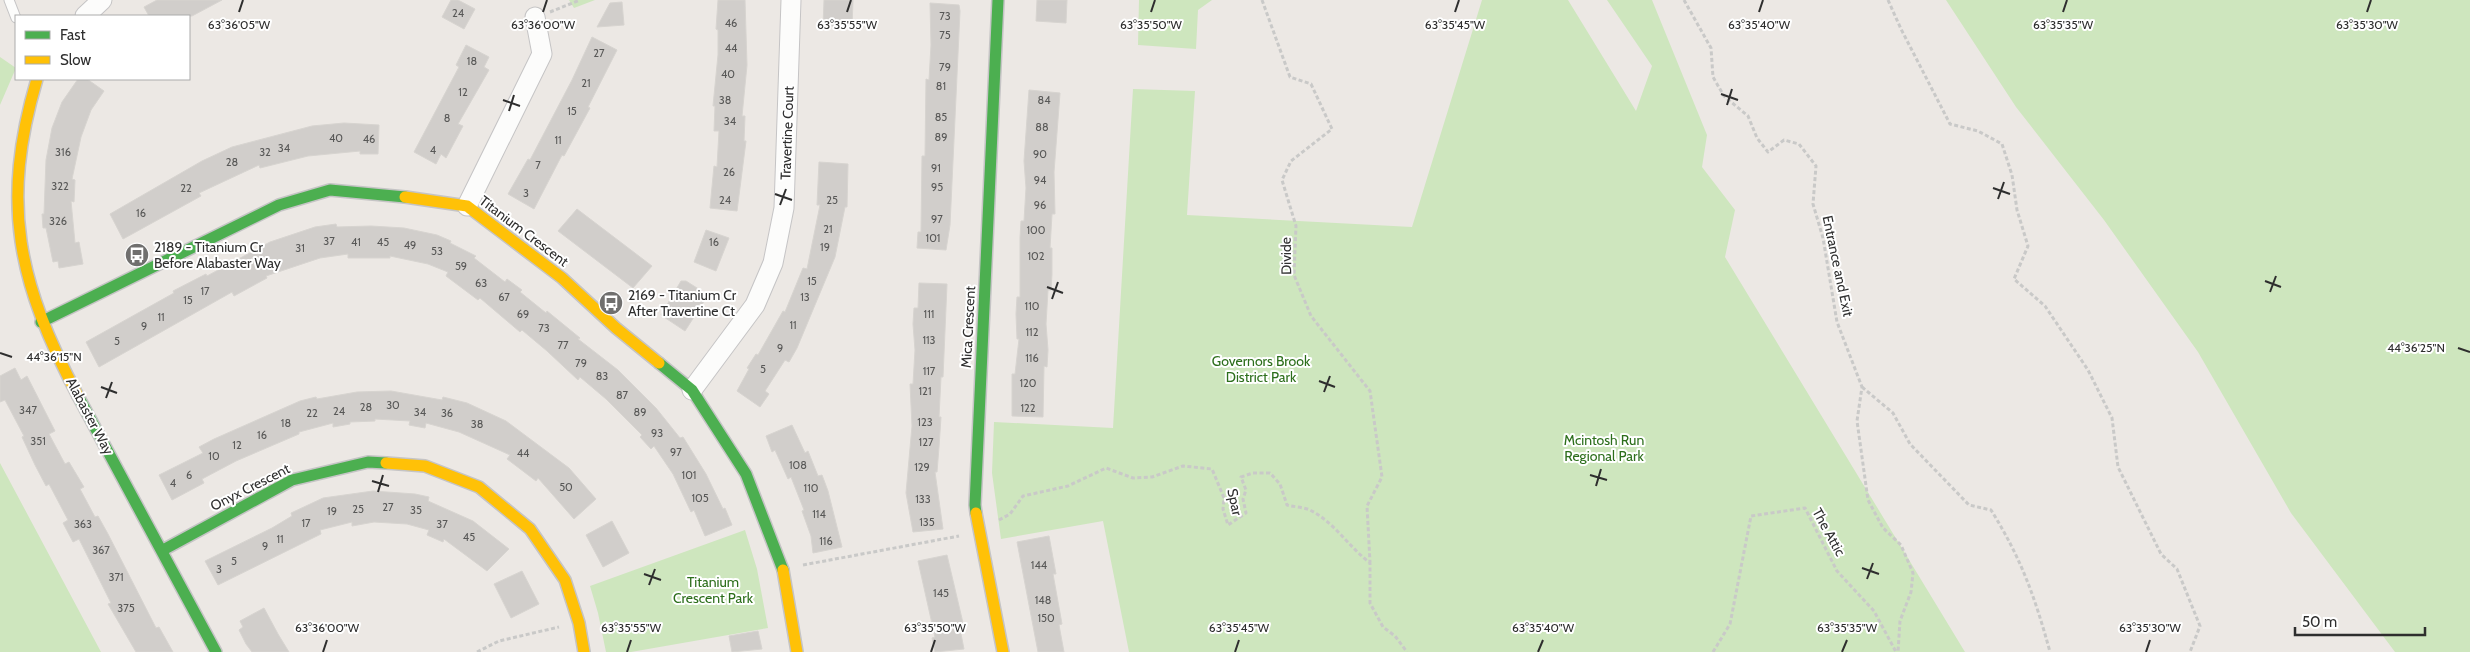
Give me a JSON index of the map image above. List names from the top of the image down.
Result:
{
  "streets": {
    "street": [
      "Travertine Court",
      "Titanium Crescent",
      "Mica Crescent",
      "Alabaster Way",
      "Onyx Crescent"
    ],
    "path": [
      "Divide",
      "Entrance and Exit",
      "Spar",
      "The Attic"
    ]
  },
  "crossings": [
    ["Travertine Court", "Titanium Crescent"],
    ["Titanium Crescent", "Alabaster Way"],
    ["Divide", "Spar"],
    ["Entrance and Exit", "The Attic"],
    ["Mica Crescent", "Spar"],
    ["Alabaster Way", "Onyx Crescent"]
  ],
  "parks": ["Governors Brook District Park", "Mcintosh Run Regional Park", "Titanium Crescent Park"],
  "places": {
    "bus stop": ["2189 - Titanium Cr Before Alabaster Way", "2169 - Titanium Cr After Travertine Ct"]
  },
  "house_numbers": [
    "24",
    "73",
    "46",
    "75",
    "44",
    "27",
    "18",
    "79",
    "40",
    "21",
    "81",
    "12",
    "38",
    "84",
    "15",
    "85",
    "8",
    "34",
    "88",
    "89",
    "40",
    "46",
    "11",
    "34",
    "4",
    "316",
    "32",
    "90",
    "28",
    "7",
    "91",
    "26",
    "94",
    "322",
    "95",
    "22",
    "3",
    "24",
    "25",
    "96",
    "16",
    "97",
    "326",
    "21",
    "100",
    "101",
    "37",
    "41",
    "45",
    "16",
    "49",
    "19",
    "31",
    "53",
    "102",
    "59",
    "15",
    "63",
    "17",
    "67",
    "13",
    "15",
    "110",
    "69",
    "111",
    "11",
    "11",
    "9",
    "73",
    "112",
    "113",
    "5",
    "77",
    "9",
    "116",
    "79",
    "5",
    "117",
    "83",
    "120",
    "121",
    "87",
    "30",
    "28",
    "122",
    "347",
    "24",
    "34",
    "89",
    "22",
    "36",
    "123",
    "18",
    "38",
    "93",
    "16",
    "351",
    "127",
    "12",
    "97",
    "44",
    "10",
    "108",
    "129",
    "6",
    "101",
    "4",
    "50",
    "110",
    "105",
    "133",
    "27",
    "25",
    "35",
    "19",
    "114",
    "135",
    "17",
    "363",
    "37",
    "45",
    "11",
    "116",
    "9",
    "367",
    "5",
    "144",
    "3",
    "371",
    "145",
    "148",
    "375",
    "150"
  ],
  "legend": ["Fast", "Slow"],
  "scale_bar": "50 m",
  "coordinates": [
    "63°36'05\"W",
    "63°36'00\"W",
    "63°35'55\"W",
    "63°35'50\"W",
    "63°35'45\"W",
    "63°35'40\"W",
    "63°35'35\"W",
    "63°35'30\"W",
    "44°36'25\"N",
    "44°36'15\"N"
  ]
}
